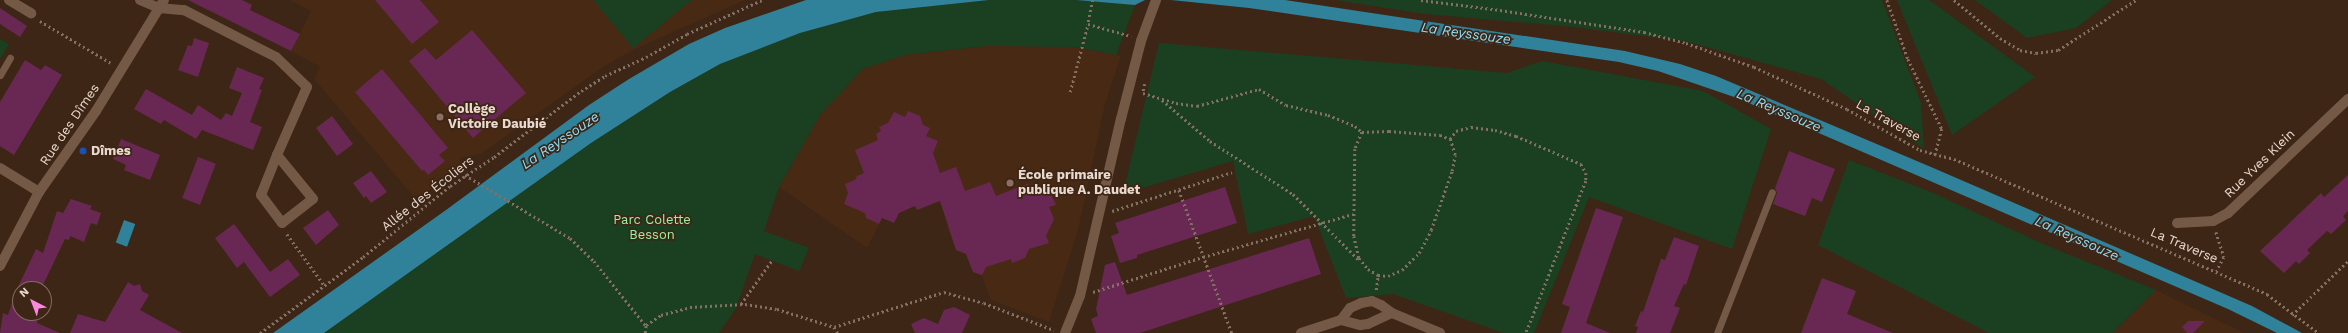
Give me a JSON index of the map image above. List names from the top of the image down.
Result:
{
  "streets": {
    "street": ["Rue des Dîmes", "Rue Yves Klein"],
    "path": ["La Traverse", "Allée des Écoliers"]
  },
  "water": ["La Reyssouze"],
  "parks": ["Parc Colette Besson"],
  "places": ["Collège Victoire Daubié", "Dîmes", "École primaire publique A. Daudet"],
  "north": "top left"
}
